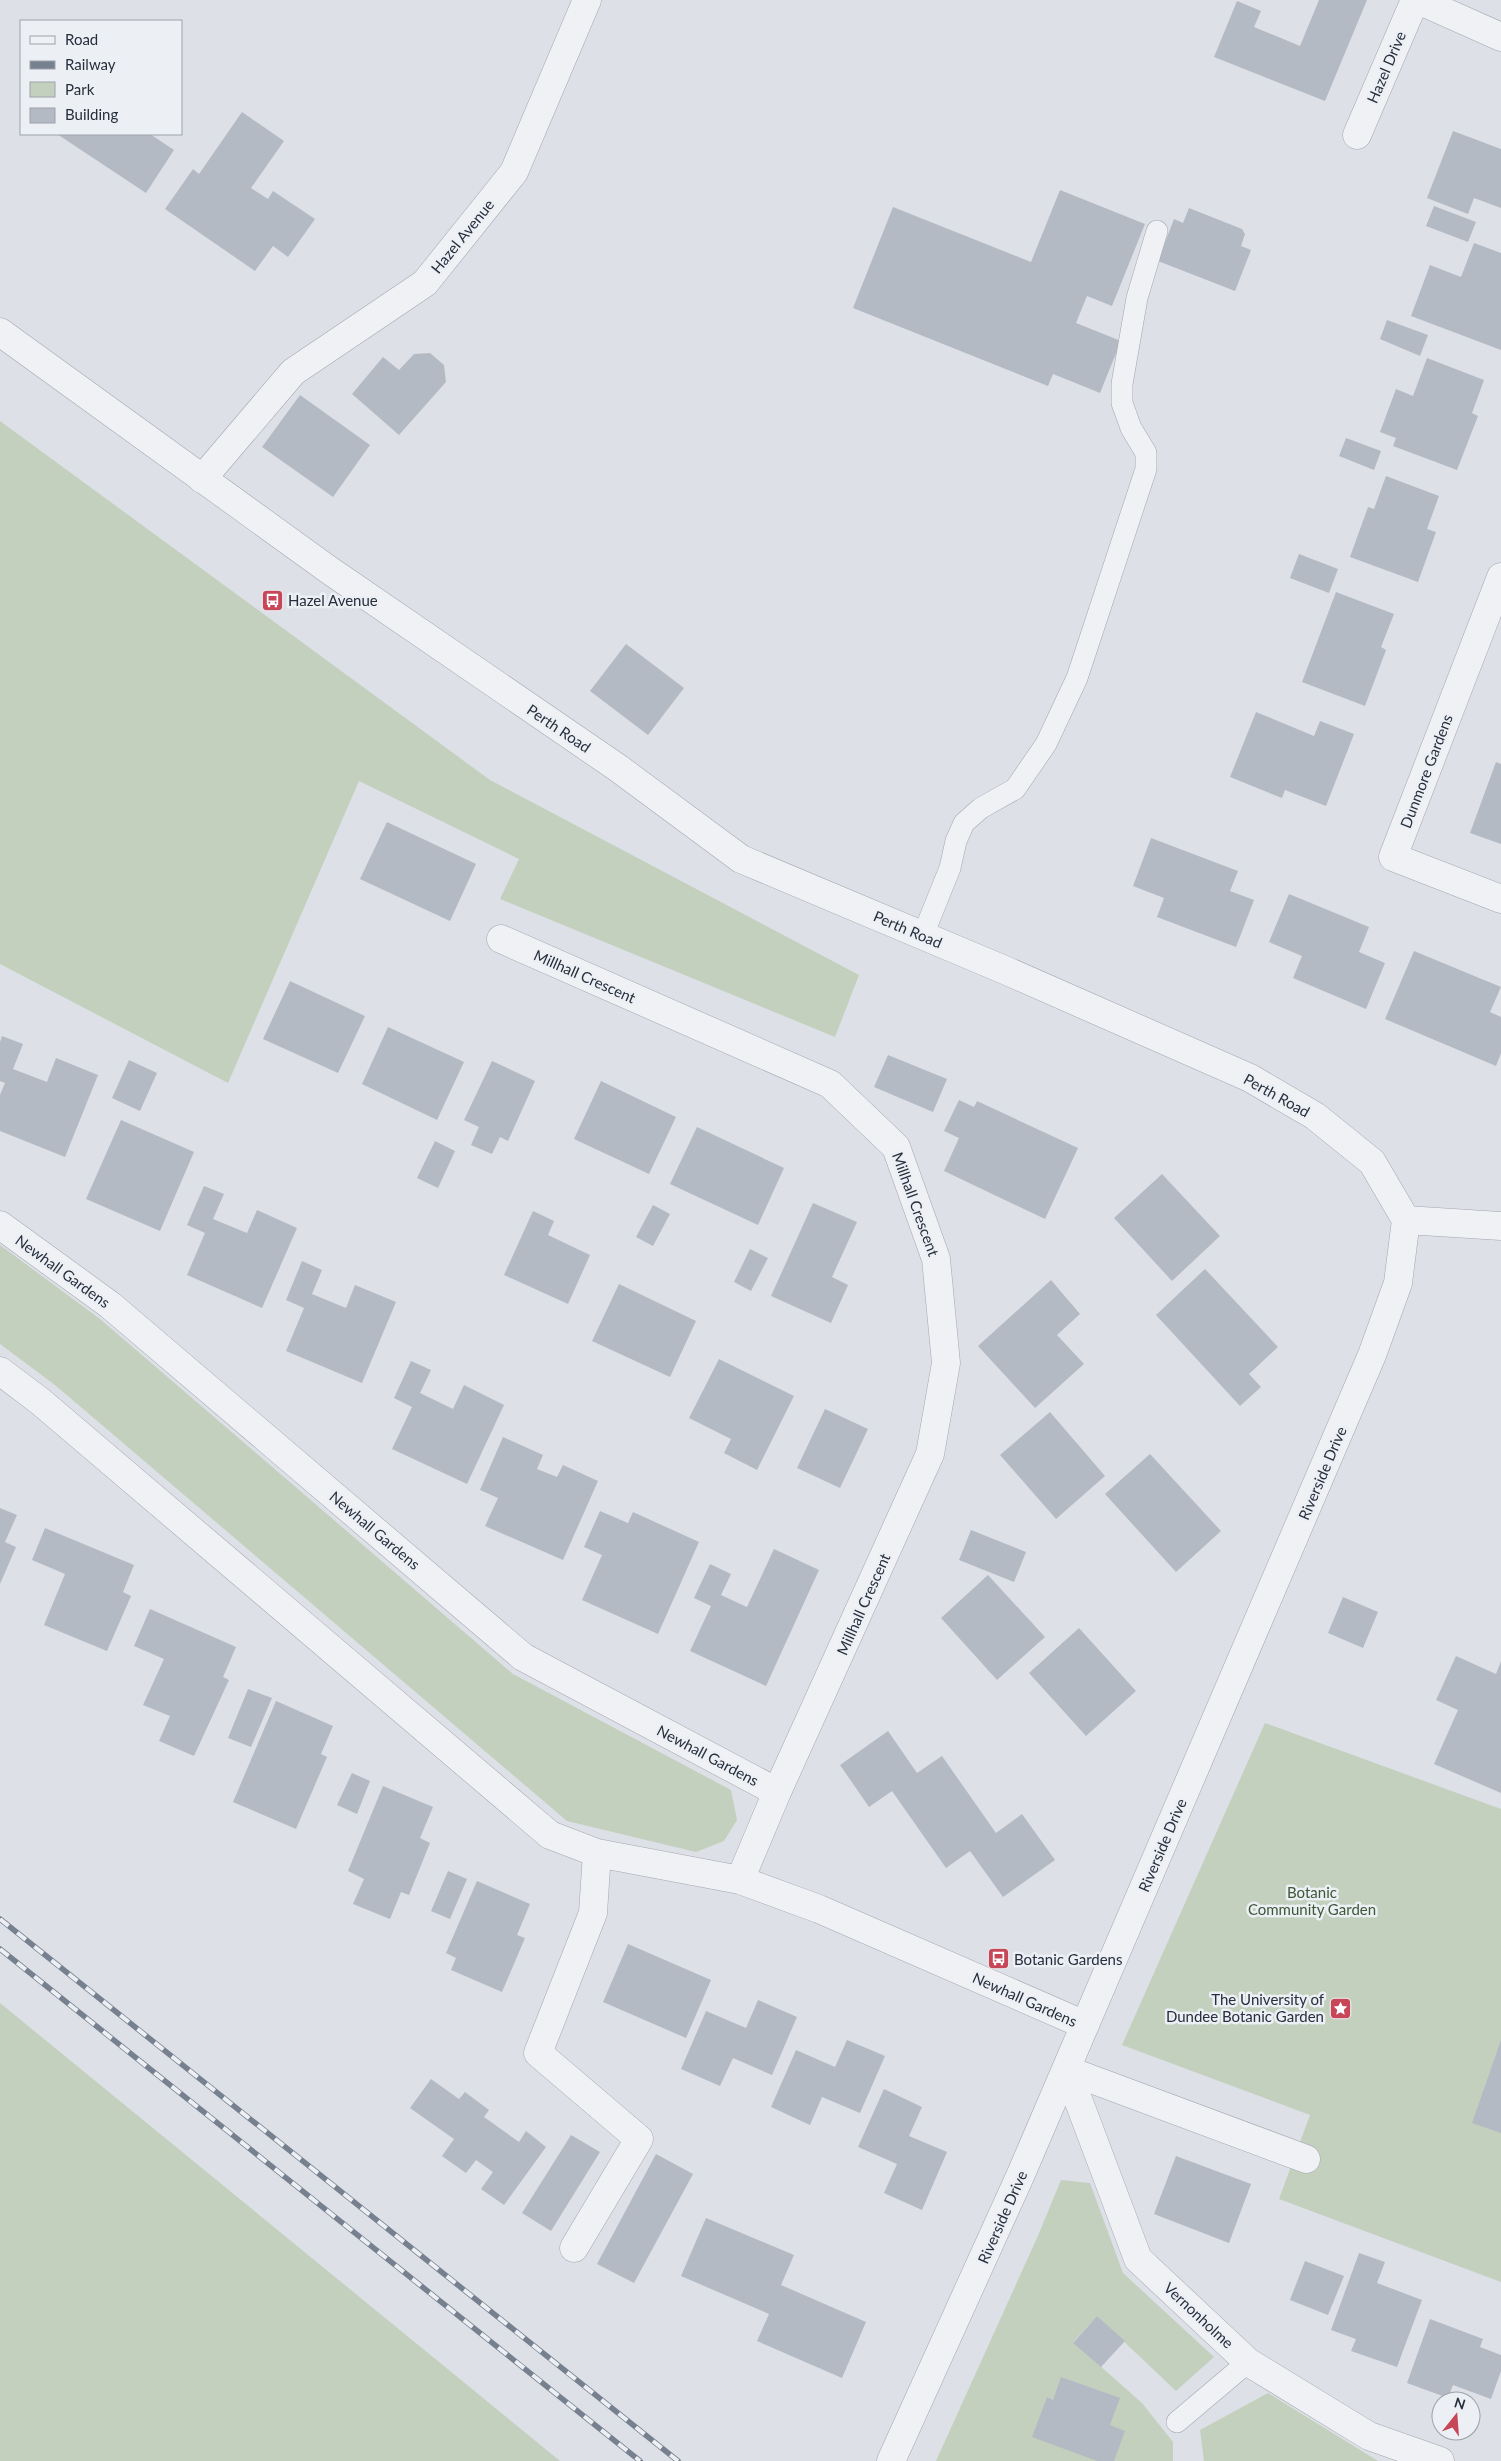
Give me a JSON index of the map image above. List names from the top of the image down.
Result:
{
  "streets": {
    "street": [
      "Hazel Drive",
      "Hazel Avenue",
      "Perth Road",
      "Dunmore Gardens",
      "Millhall Crescent",
      "Newhall Gardens",
      "Riverside Drive",
      "Vernonholme"
    ]
  },
  "crossings": [
    ["Hazel Avenue", "Perth Road"],
    ["Perth Road", "Riverside Drive"],
    ["Millhall Crescent", "Newhall Gardens"],
    ["Newhall Gardens", "Riverside Drive"],
    ["Riverside Drive", "Vernonholme"]
  ],
  "parks": ["Botanic Community Garden"],
  "places": {
    "bus stop": ["Hazel Avenue", "Botanic Gardens"],
    "place": ["The University of Dundee Botanic Garden"]
  },
  "legend": [
    "Road",
    "Railway",
    "Park",
    "Building"
  ],
  "north": "top"
}
